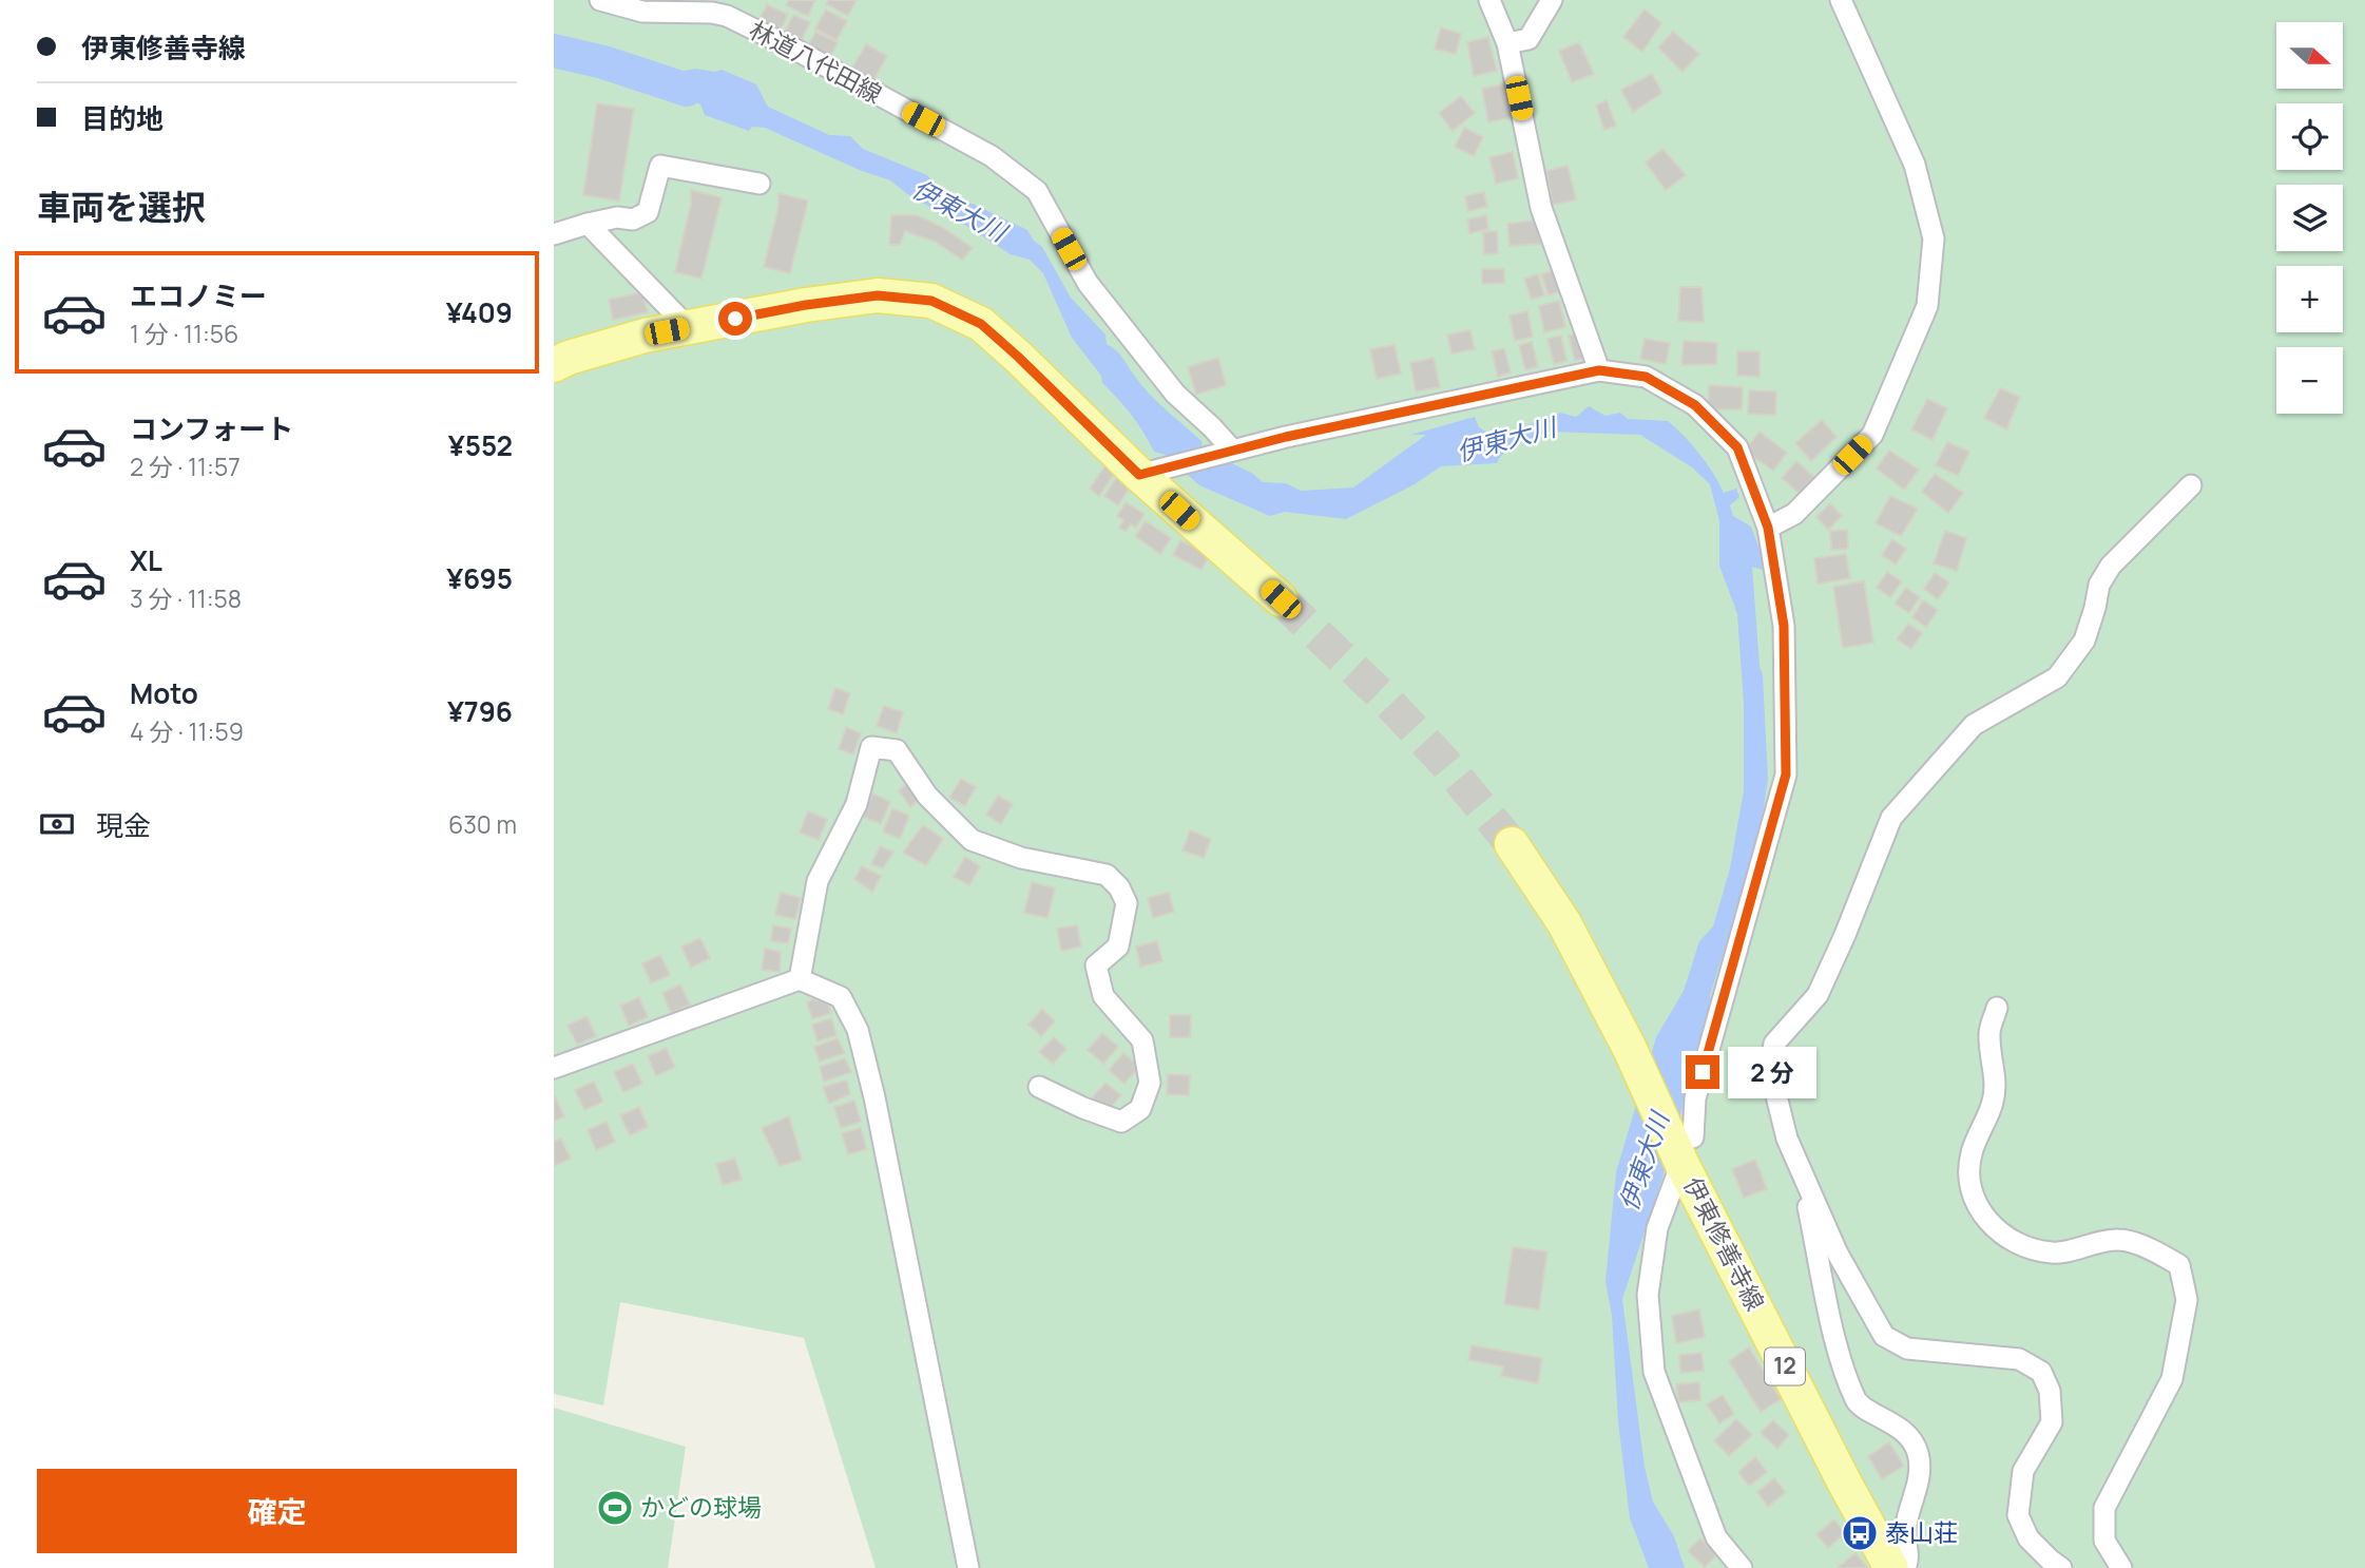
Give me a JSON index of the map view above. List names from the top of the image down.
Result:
{
  "streets": {
    "main road": ["伊東修善寺線", "12"],
    "street": ["林道八代田線"]
  },
  "water": ["伊東大川"],
  "places": {
    "sports": ["かどの球場"],
    "bus stop": ["泰山荘"]
  },
  "north": "right",
  "page": {
    "banner": ["伊東修善寺線", "目的地"],
    "map_buttons": ["+", "−"],
    "heading": "車両を選択",
    "list": [
      {
        "name": "エコノミー",
        "note": "1 分 · 11:56",
        "value": "¥409"
      },
      {
        "name": "コンフォート",
        "note": "2 分 · 11:57",
        "value": "¥552"
      },
      {
        "name": "XL",
        "note": "3 分 · 11:58",
        "value": "¥695"
      },
      {
        "name": "Moto",
        "note": "4 分 · 11:59",
        "value": "¥796"
      }
    ],
    "pay": ["現金", "630 m"],
    "bubble": "2 分",
    "buttons": "確定"
  }
}
